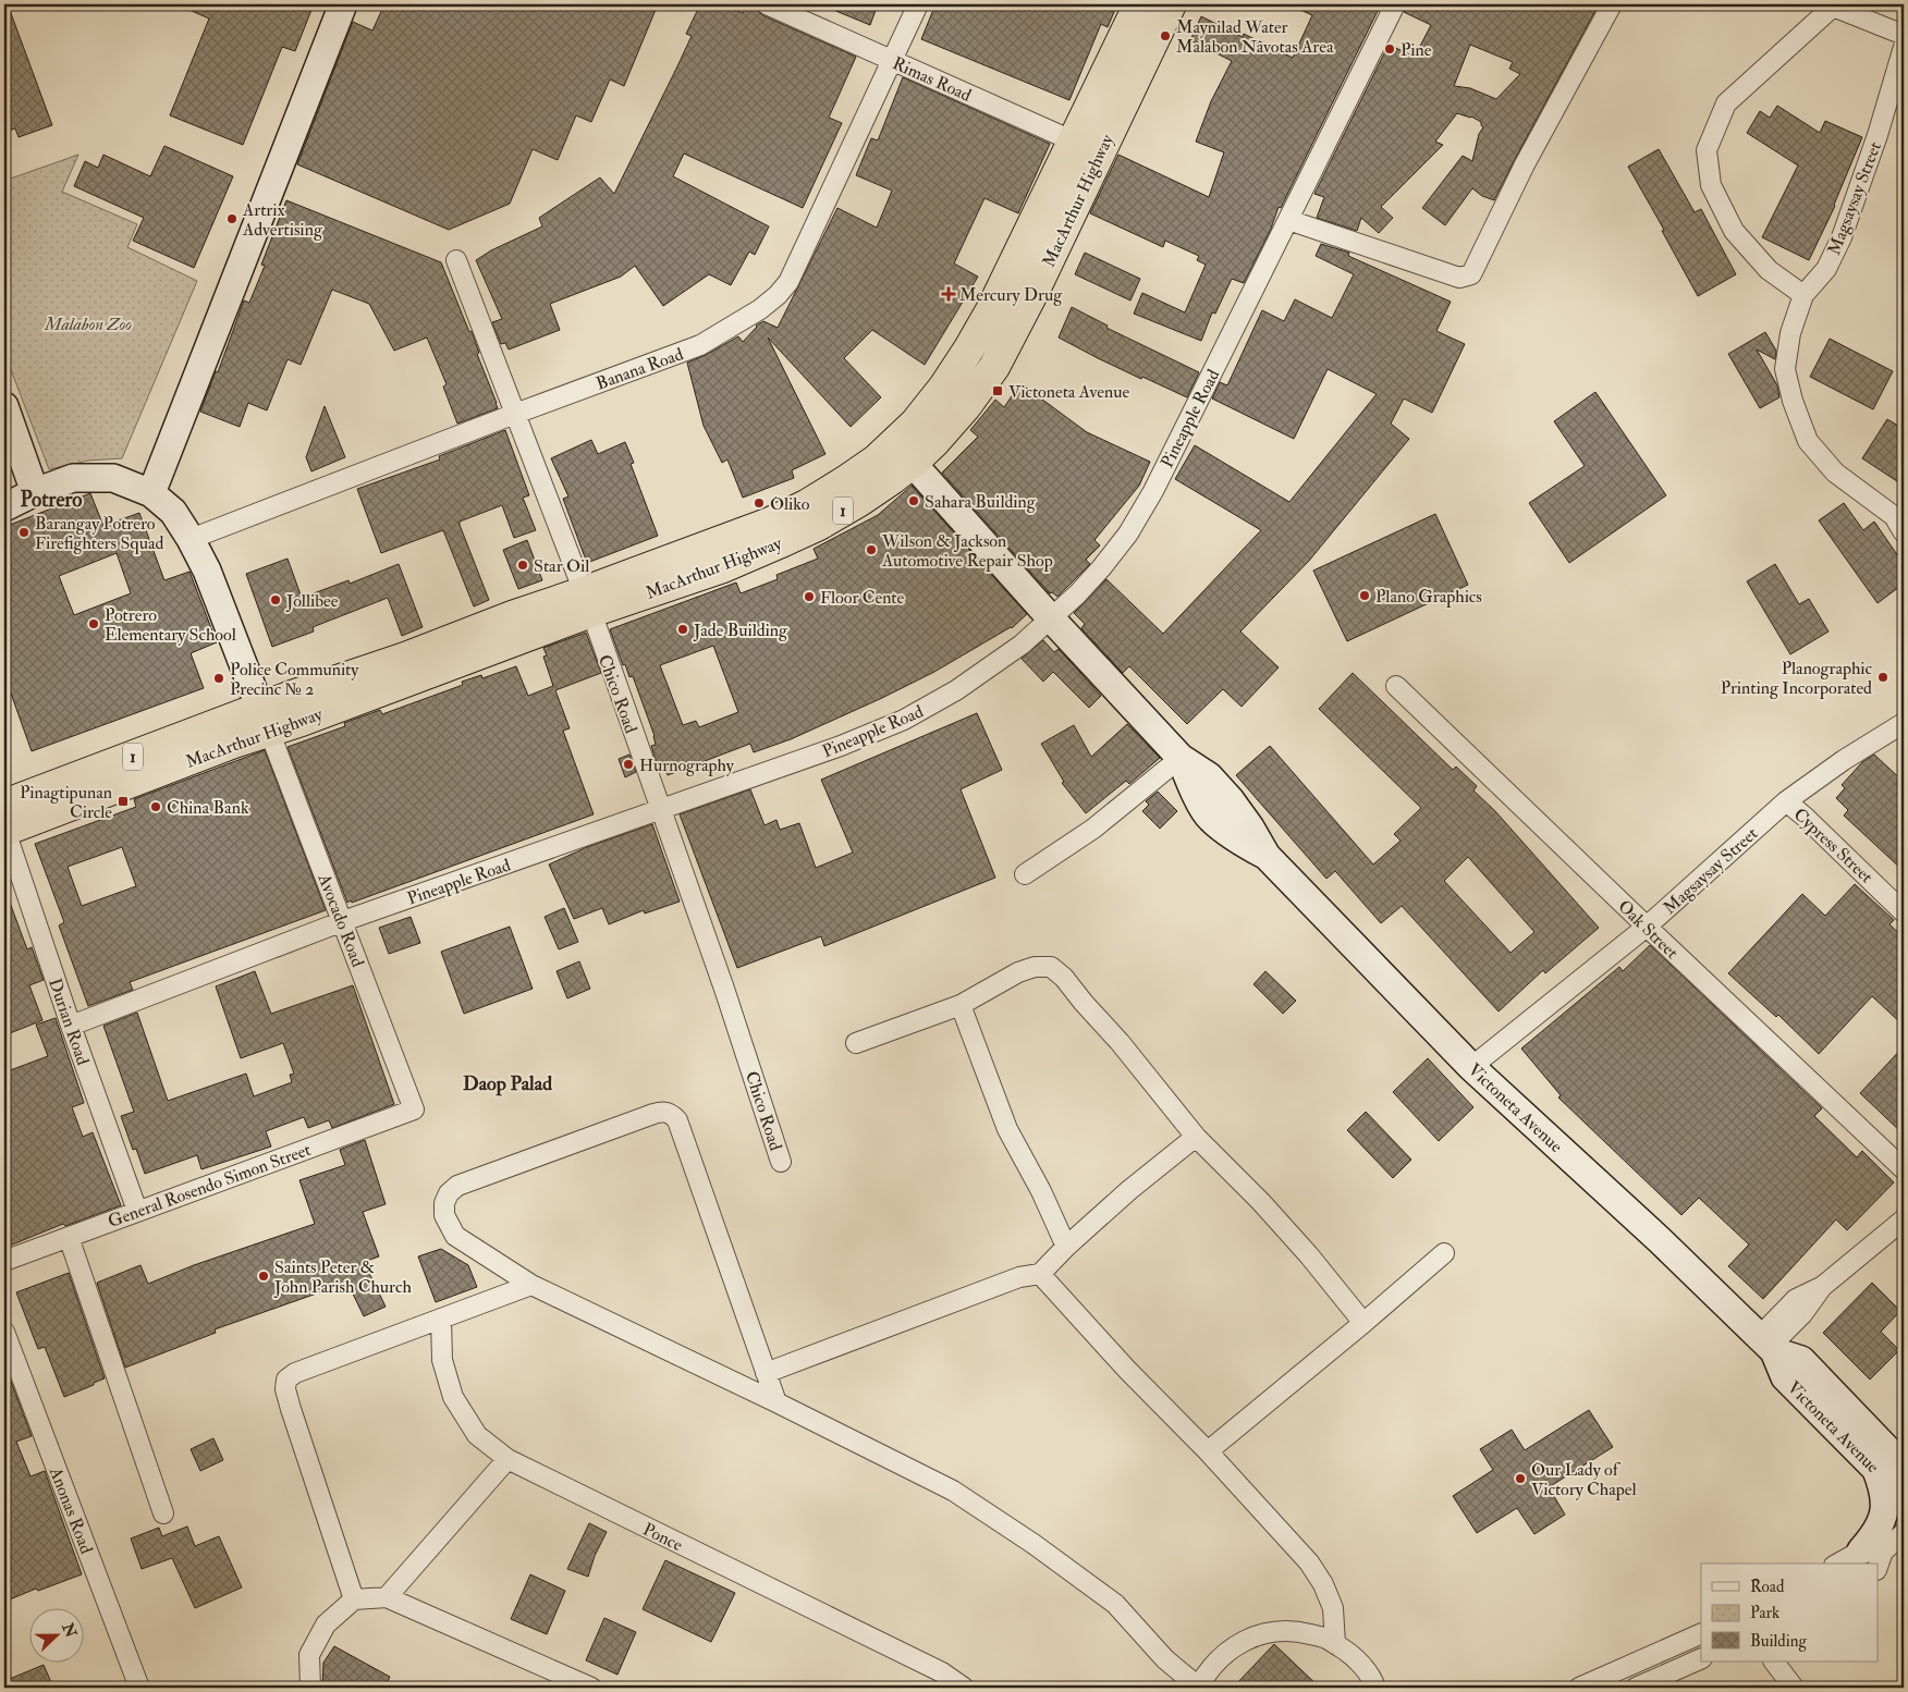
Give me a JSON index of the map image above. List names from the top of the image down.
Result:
{
  "streets": {
    "highway": ["MacArthur Highway", "1"],
    "main road": ["Victoneta Avenue"],
    "street": [
      "Rimas Road",
      "Magsaysay Street",
      "Banana Road",
      "Pineapple Road",
      "Chico Road",
      "Cypress Street",
      "Avocado Road",
      "Oak Street",
      "Durian Road",
      "General Rosendo Simon Street",
      "Anonas Road",
      "Ponce"
    ]
  },
  "crossings": [
    ["Rimas Road", "MacArthur Highway"],
    ["Rimas Road", "Banana Road"],
    ["Magsaysay Street", "Cypress Street"],
    ["Magsaysay Street", "Oak Street"],
    ["Magsaysay Street", "Victoneta Avenue"],
    ["MacArthur Highway", "Chico Road"],
    ["MacArthur Highway", "Avocado Road"],
    ["MacArthur Highway", "Durian Road"],
    ["MacArthur Highway", "Victoneta Avenue"],
    ["Banana Road", "Chico Road"],
    ["Pineapple Road", "Chico Road"],
    ["Pineapple Road", "Avocado Road"],
    ["Pineapple Road", "Durian Road"],
    ["Pineapple Road", "Victoneta Avenue"],
    ["Avocado Road", "General Rosendo Simon Street"],
    ["Durian Road", "General Rosendo Simon Street"]
  ],
  "districts": ["Potrero", "Daop Palad"],
  "parks": ["Malabon Zoo"],
  "places": {
    "other": [
      "Maynilad Water Malabon Navotas Area",
      "Pine",
      "Artrix Advertising",
      "Sahara Building",
      "Oliko",
      "Barangay Potrero Firefighters Squad",
      "Wilson & Jackson Automotive Repair Shop",
      "Star Oil",
      "Plano Graphics",
      "Floor Cente",
      "Jollibee",
      "Potrero Elementary School",
      "Jade Building",
      "Planographic Printing Incorporated",
      "Police Community Precinc № 2",
      "Hurnography",
      "China Bank",
      "Saints Peter & John Parish Church",
      "Our Lady of Victory Chapel"
    ],
    "health": ["Mercury Drug"],
    "transit": ["Victoneta Avenue", "Pinagtipunan Circle"]
  },
  "legend": ["Road", "Park", "Building"],
  "north": "right"
}
